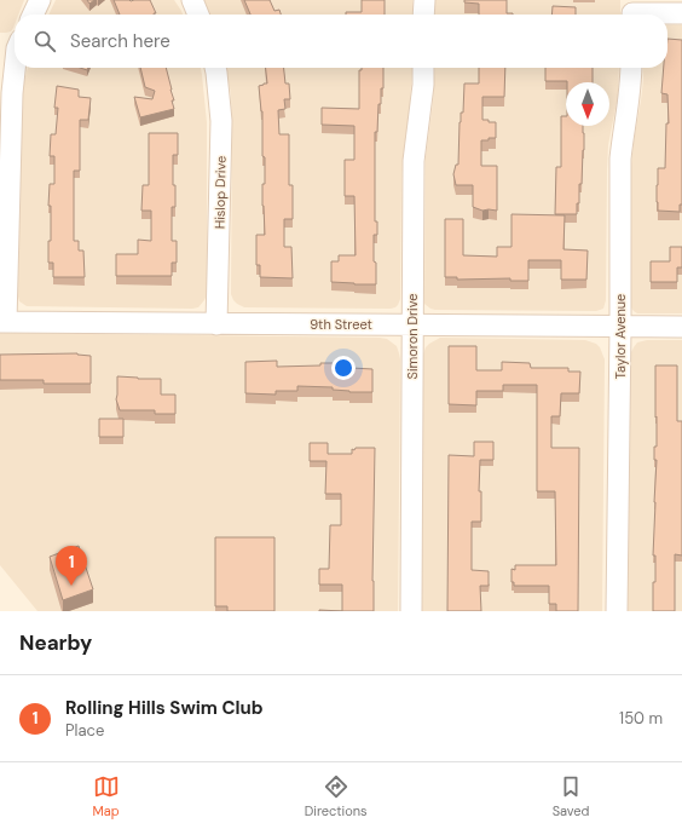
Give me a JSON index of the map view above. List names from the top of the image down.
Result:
{
  "streets": {
    "street": [
      "Hislop Drive",
      "9th Street",
      "Simoron Drive",
      "Taylor Avenue"
    ]
  },
  "crossings": [
    ["Hislop Drive", "9th Street"],
    ["9th Street", "Simoron Drive"],
    ["9th Street", "Taylor Avenue"]
  ],
  "north": "bottom",
  "page": {
    "search": "Search here",
    "pins": "1",
    "heading": "Nearby",
    "list": [
      {
        "mark": "1",
        "name": "Rolling Hills Swim Club",
        "note": "Place",
        "value": "150 m"
      }
    ],
    "nav": ["Map", "Directions", "Saved"]
  }
}
